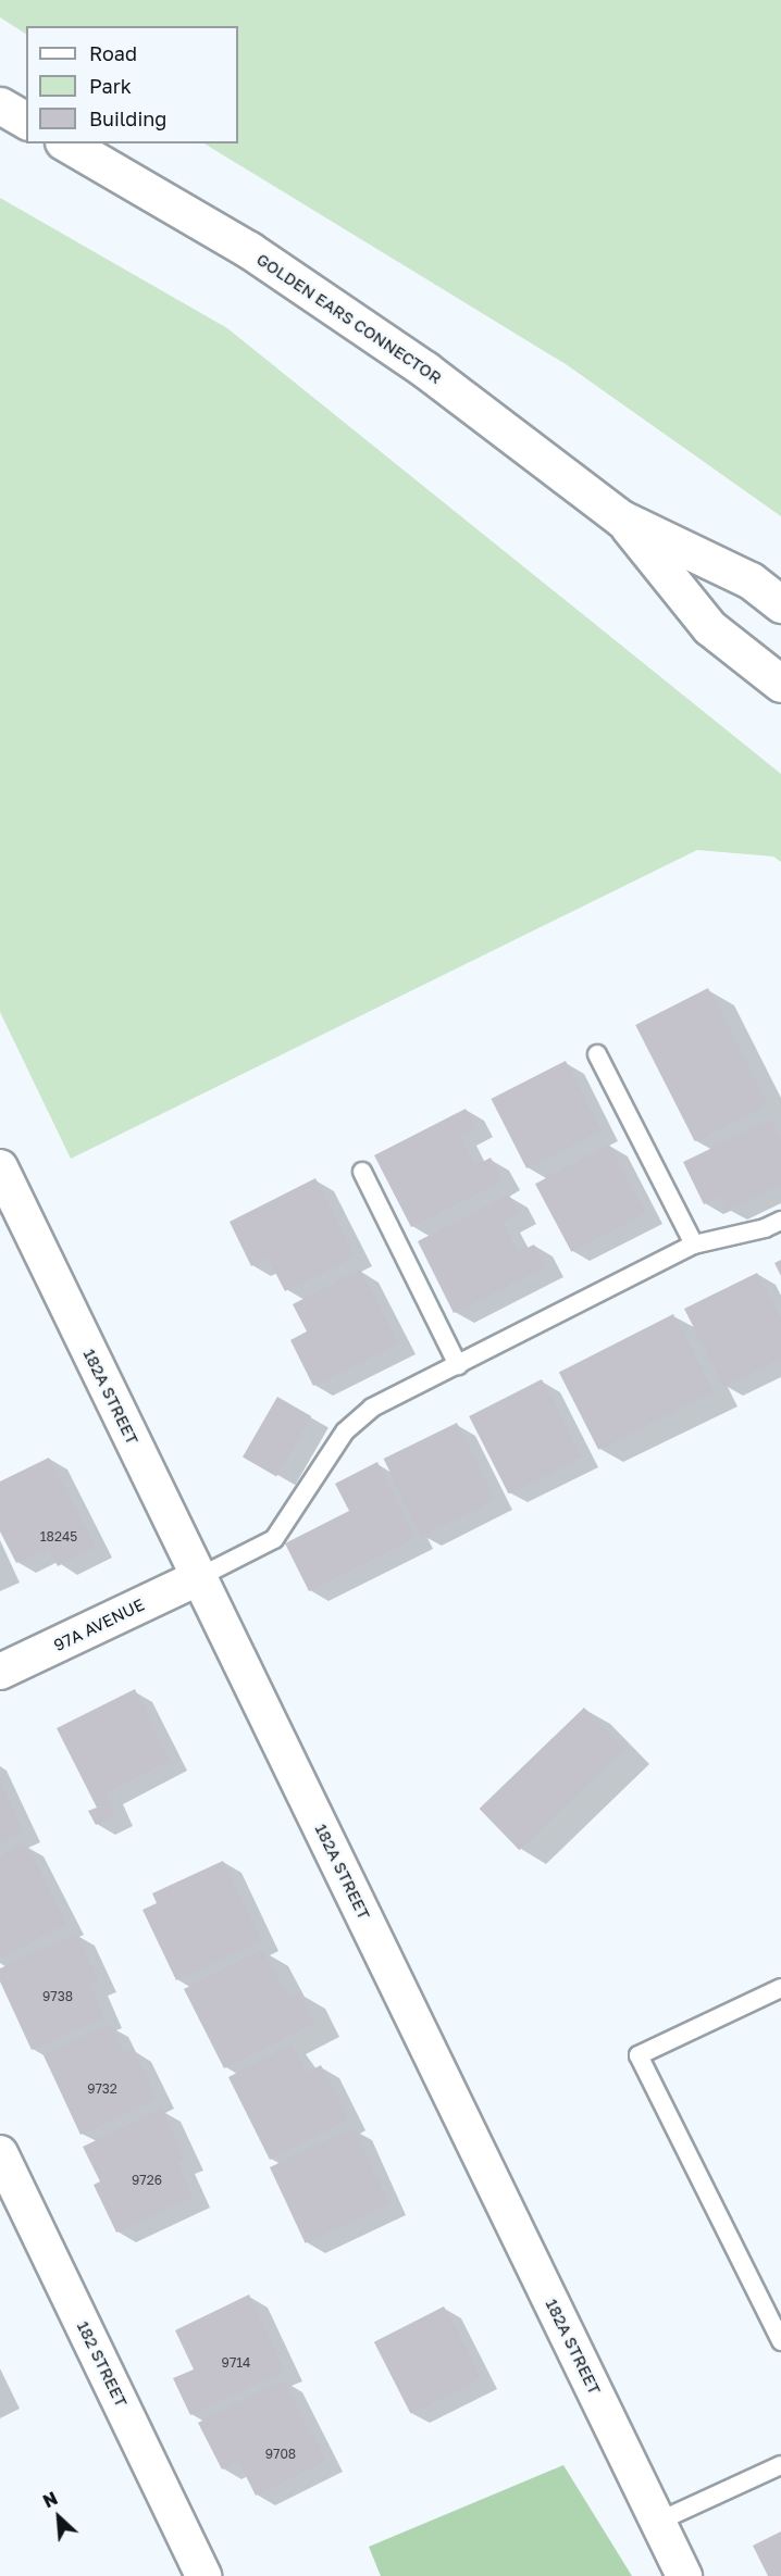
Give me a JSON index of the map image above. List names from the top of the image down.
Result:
{
  "streets": {
    "main road": ["GOLDEN EARS CONNECTOR"],
    "street": ["182A STREET", "97A AVENUE", "182 STREET"]
  },
  "crossings": [
    ["182A STREET", "97A AVENUE"]
  ],
  "house_numbers": [
    "18245",
    "9738",
    "9732",
    "9726",
    "9714",
    "9708"
  ],
  "legend": ["Road", "Park", "Building"],
  "north": "top left"
}
